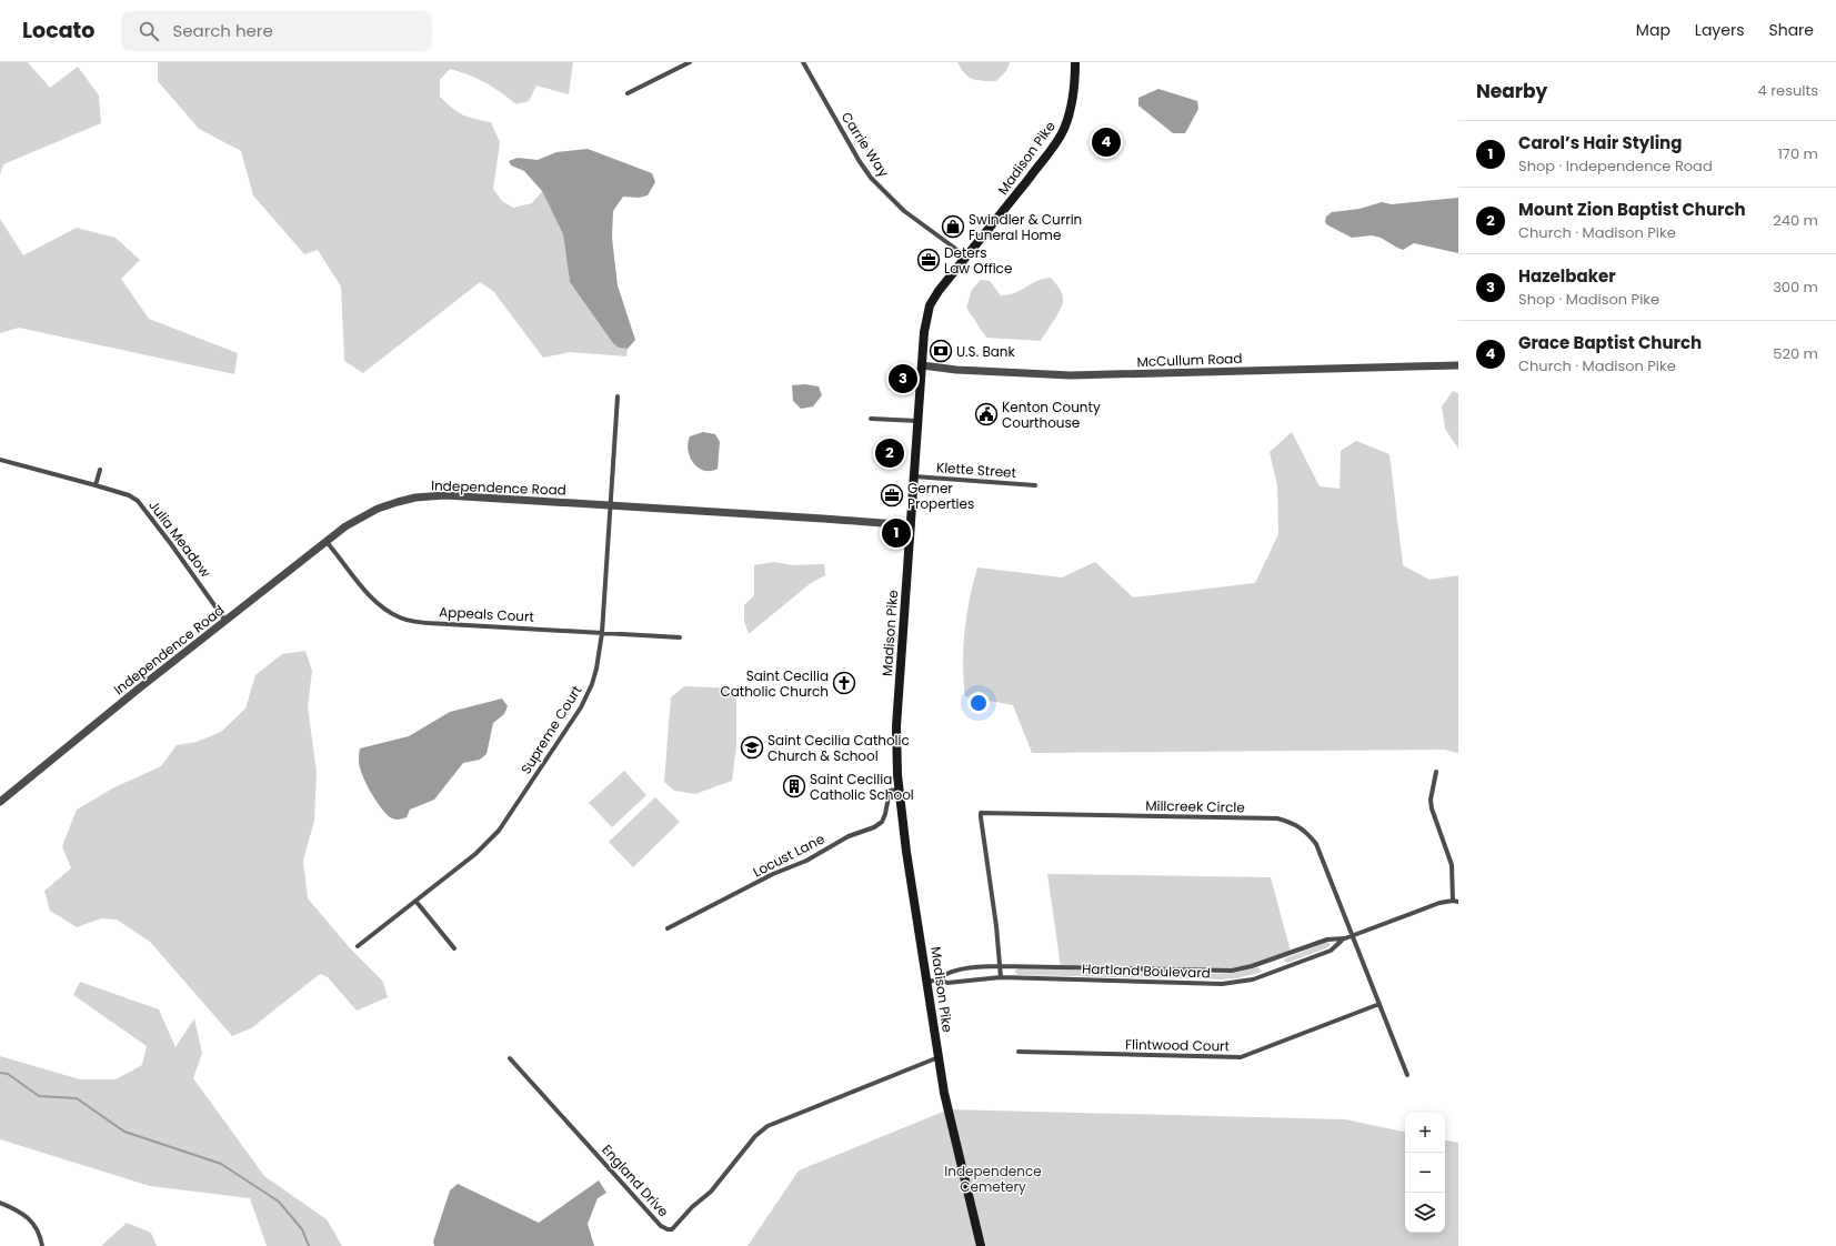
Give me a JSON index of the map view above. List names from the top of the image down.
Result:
{
  "streets": {
    "main road": ["Madison Pike"],
    "street": [
      "Carrie Way",
      "McCullum Road",
      "Klette Street",
      "Independence Road",
      "Julia Meadow",
      "Appeals Court",
      "Supreme Court",
      "Millcreek Circle",
      "Locust Lane",
      "Hartland Boulevard",
      "Flintwood Court",
      "England Drive"
    ]
  },
  "crossings": [
    ["Carrie Way", "Madison Pike"],
    ["Madison Pike", "McCullum Road"],
    ["Madison Pike", "Klette Street"],
    ["Madison Pike", "Independence Road"],
    ["Madison Pike", "Locust Lane"],
    ["Madison Pike", "Hartland Boulevard"],
    ["Madison Pike", "England Drive"],
    ["Independence Road", "Julia Meadow"],
    ["Independence Road", "Appeals Court"],
    ["Independence Road", "Supreme Court"],
    ["Appeals Court", "Supreme Court"],
    ["Millcreek Circle", "Hartland Boulevard"],
    ["Millcreek Circle", "Flintwood Court"]
  ],
  "parks": ["Independence Cemetery"],
  "places": {
    "shop": ["Swindler & Currin Funeral Home"],
    "office": ["Deters Law Office", "Gerner Properties"],
    "bank": ["U.S. Bank"],
    "public building": ["Kenton County Courthouse"],
    "church": ["Saint Cecilia Catholic Church"],
    "school or university": ["Saint Cecilia Catholic Church & School"],
    "building": ["Saint Cecilia Catholic School"]
  },
  "page": {
    "header": "Locato",
    "search": "Search here",
    "nav": ["Map", "Layers", "Share"],
    "heading": ["Nearby", "4 results"],
    "list": [
      {
        "mark": "1",
        "name": "Carol’s Hair Styling",
        "note": "Shop · Independence Road",
        "value": "170 m"
      },
      {
        "mark": "2",
        "name": "Mount Zion Baptist Church",
        "note": "Church · Madison Pike",
        "value": "240 m"
      },
      {
        "mark": "3",
        "name": "Hazelbaker",
        "note": "Shop · Madison Pike",
        "value": "300 m"
      },
      {
        "mark": "4",
        "name": "Grace Baptist Church",
        "note": "Church · Madison Pike",
        "value": "520 m"
      }
    ],
    "pins": [
      "4",
      "3",
      "2",
      "1"
    ],
    "map_buttons": ["+", "−"]
  }
}
